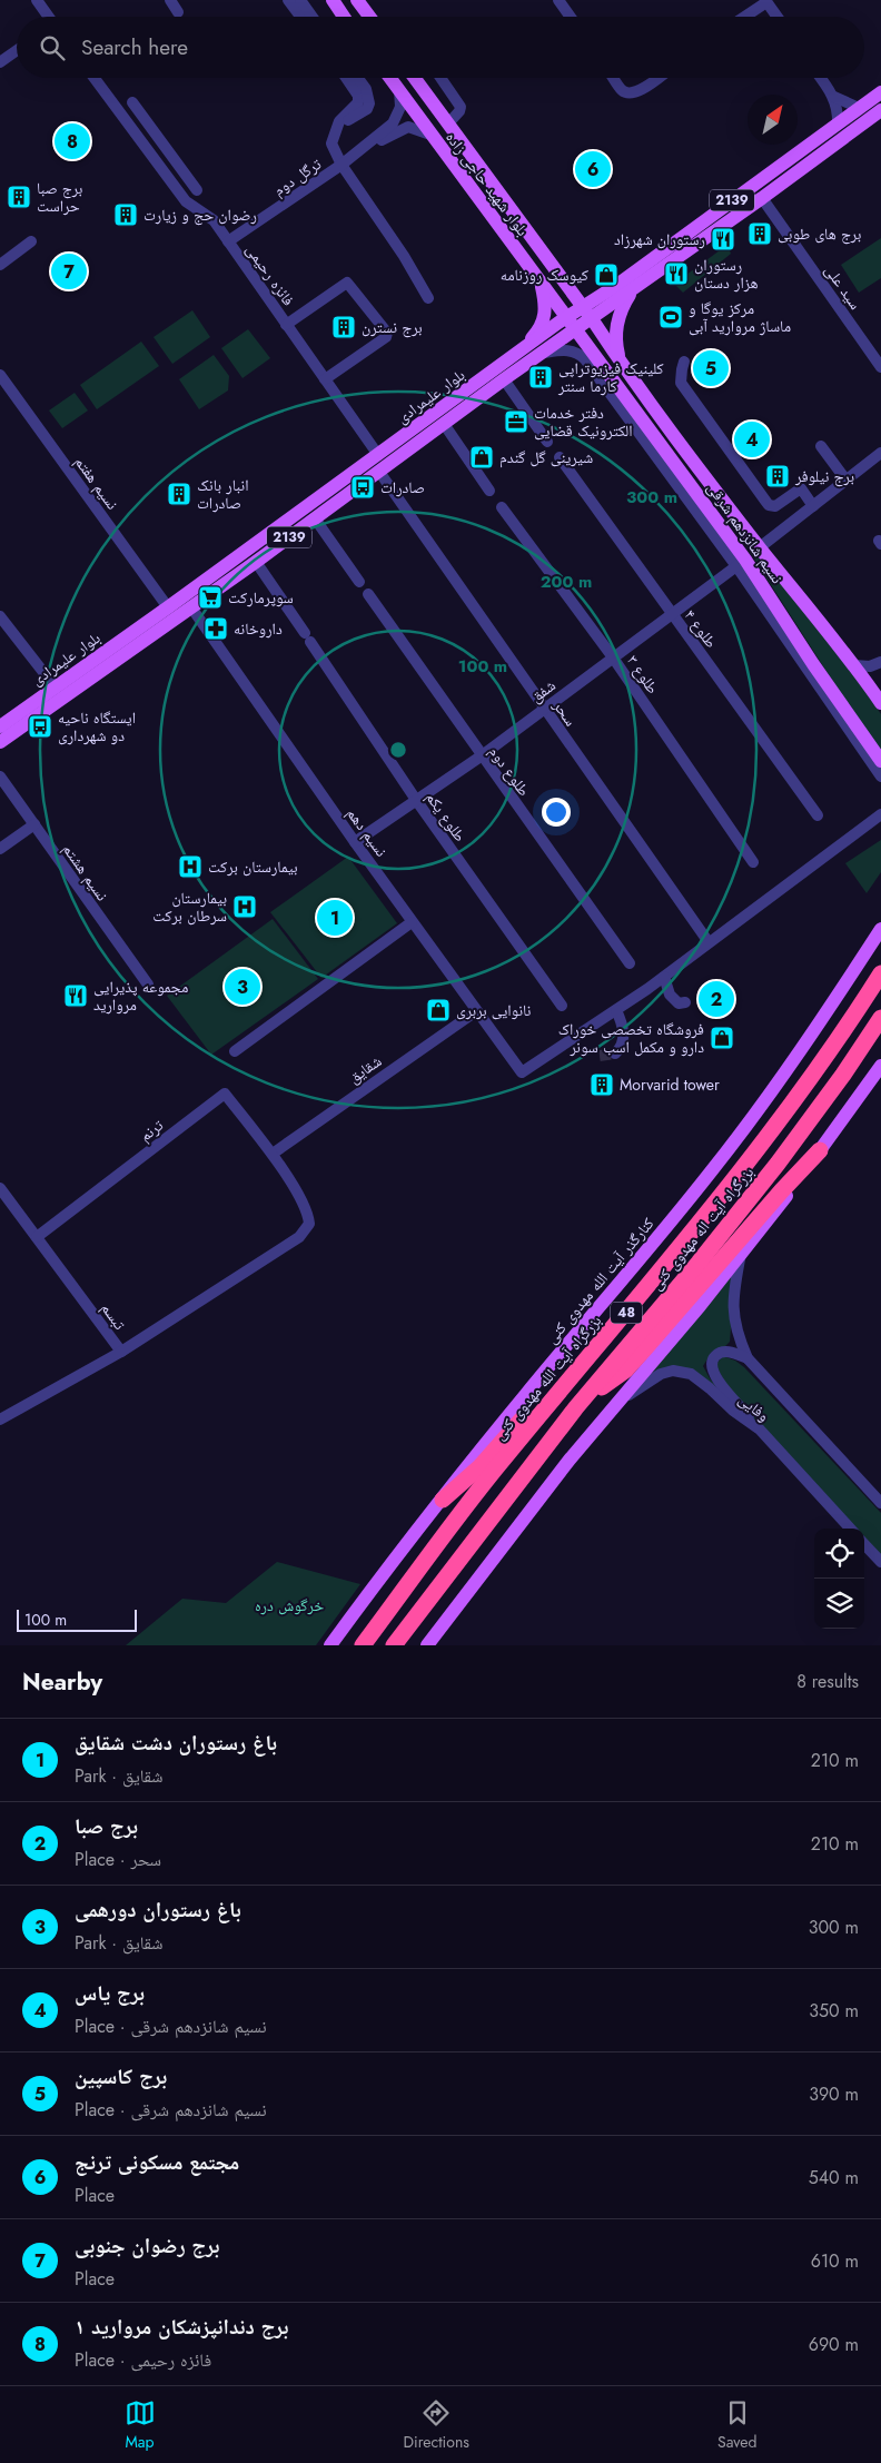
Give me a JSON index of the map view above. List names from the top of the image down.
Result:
{
  "streets": {
    "highway": ["بزرگراه آیت اله مهدوی کنی", "48", "بزرگراه آیت الله مهدوی کنی"],
    "main road": [
      "بلوار شهید حاجی زاده",
      "2139",
      "بلوار علیمرادی",
      "نسیم شانزدهم شرقی",
      "کنارگذر آیت الله مهدوی کنی"
    ],
    "street": [
      "ترگل دوم",
      "فائزه رحیمی",
      "سید علی",
      "نسیم هفتم",
      "طلوع ۴",
      "طلوع ۳",
      "شفق",
      "سحر",
      "طلوع دوم",
      "طلوع یکم",
      "نسیم دهم",
      "نسیم هشتم",
      "شقایق",
      "ترنم",
      "تبسم",
      "وفایی"
    ]
  },
  "crossings": [
    ["ترگل دوم", "بلوار شهید حاجی زاده"],
    ["ترگل دوم", "فائزه رحیمی"],
    ["بلوار شهید حاجی زاده", "بلوار علیمرادی"],
    ["بلوار شهید حاجی زاده", "نسیم شانزدهم شرقی"],
    ["فائزه رحیمی", "بلوار علیمرادی"],
    ["سید علی", "بلوار علیمرادی"],
    ["بلوار علیمرادی", "نسیم هفتم"],
    ["بلوار علیمرادی", "نسیم شانزدهم شرقی"],
    ["بلوار علیمرادی", "سحر"],
    ["بلوار علیمرادی", "طلوع یکم"],
    ["بلوار علیمرادی", "نسیم دهم"],
    ["نسیم شانزدهم شرقی", "شفق"],
    ["طلوع ۴", "شفق"],
    ["طلوع ۳", "شفق"],
    ["شفق", "سحر"],
    ["شفق", "طلوع دوم"],
    ["شفق", "طلوع یکم"],
    ["شفق", "نسیم دهم"],
    ["نسیم دهم", "شقایق"],
    ["شقایق", "ترنم"],
    ["ترنم", "تبسم"],
    ["بزرگراه آیت اله مهدوی کنی", "48"]
  ],
  "parks": ["خرگوش دره"],
  "places": {
    "building": [
      "برج صبا حراست",
      "رضوان حج و زیارت",
      "برج های طوبی",
      "برج نسترن",
      "کلینیک فیزیوتراپی کارما سنتر",
      "برج نیلوفر",
      "انبار بانک صادرات",
      "Morvarid tower"
    ],
    "restaurant": ["رستوران شهرزاد", "رستوران هزار دستان", "مجموعه پذیرایی مروارید"],
    "shop": [
      "کیوسک روزنامه",
      "شیرینی گل گندم",
      "نانوایی بربری",
      "فروشگاه تخصصی خوراک دارو و مکمل اسب سونر"
    ],
    "sports": ["مرکز یوگا و ماساژ مروارید آبی"],
    "office": ["دفتر خدمات الکترونیک قضایی"],
    "bus stop": ["صادرات", "ایستگاه ناحیه دو شهرداری"],
    "supermarket": ["سوپرمارکت"],
    "pharmacy": ["داروخانه"],
    "hospital": ["بیمارستان برکت", "بیمارستان سرطان برکت"]
  },
  "scale_bar": "100 m",
  "north": "top right",
  "page": {
    "search": "Search here",
    "pins": [
      "8",
      "6",
      "7",
      "5",
      "4",
      "1",
      "3",
      "2"
    ],
    "scale": "100 m",
    "heading": ["Nearby", "8 results"],
    "list": [
      {
        "mark": "1",
        "name": "باغ رستوران دشت شقایق",
        "note": "Park · شقایق",
        "value": "210 m"
      },
      {
        "mark": "2",
        "name": "برج صبا",
        "note": "Place · سحر",
        "value": "210 m"
      },
      {
        "mark": "3",
        "name": "باغ رستوران دورهمی",
        "note": "Park · شقایق",
        "value": "300 m"
      },
      {
        "mark": "4",
        "name": "برج یاس",
        "note": "Place · نسیم شانزدهم شرقی",
        "value": "350 m"
      },
      {
        "mark": "5",
        "name": "برج کاسپین",
        "note": "Place · نسیم شانزدهم شرقی",
        "value": "390 m"
      },
      {
        "mark": "6",
        "name": "مجتمع مسکونی ترنج",
        "note": "Place",
        "value": "540 m"
      },
      {
        "mark": "7",
        "name": "برج رضوان جنوبی",
        "note": "Place",
        "value": "610 m"
      },
      {
        "mark": "8",
        "name": "برج دندانپزشکان مروارید ۱",
        "note": "Place · فائزه رحیمی",
        "value": "690 m"
      }
    ],
    "nav": ["Map", "Directions", "Saved"]
  },
  "rings": ["300 m", "200 m", "100 m"]
}
